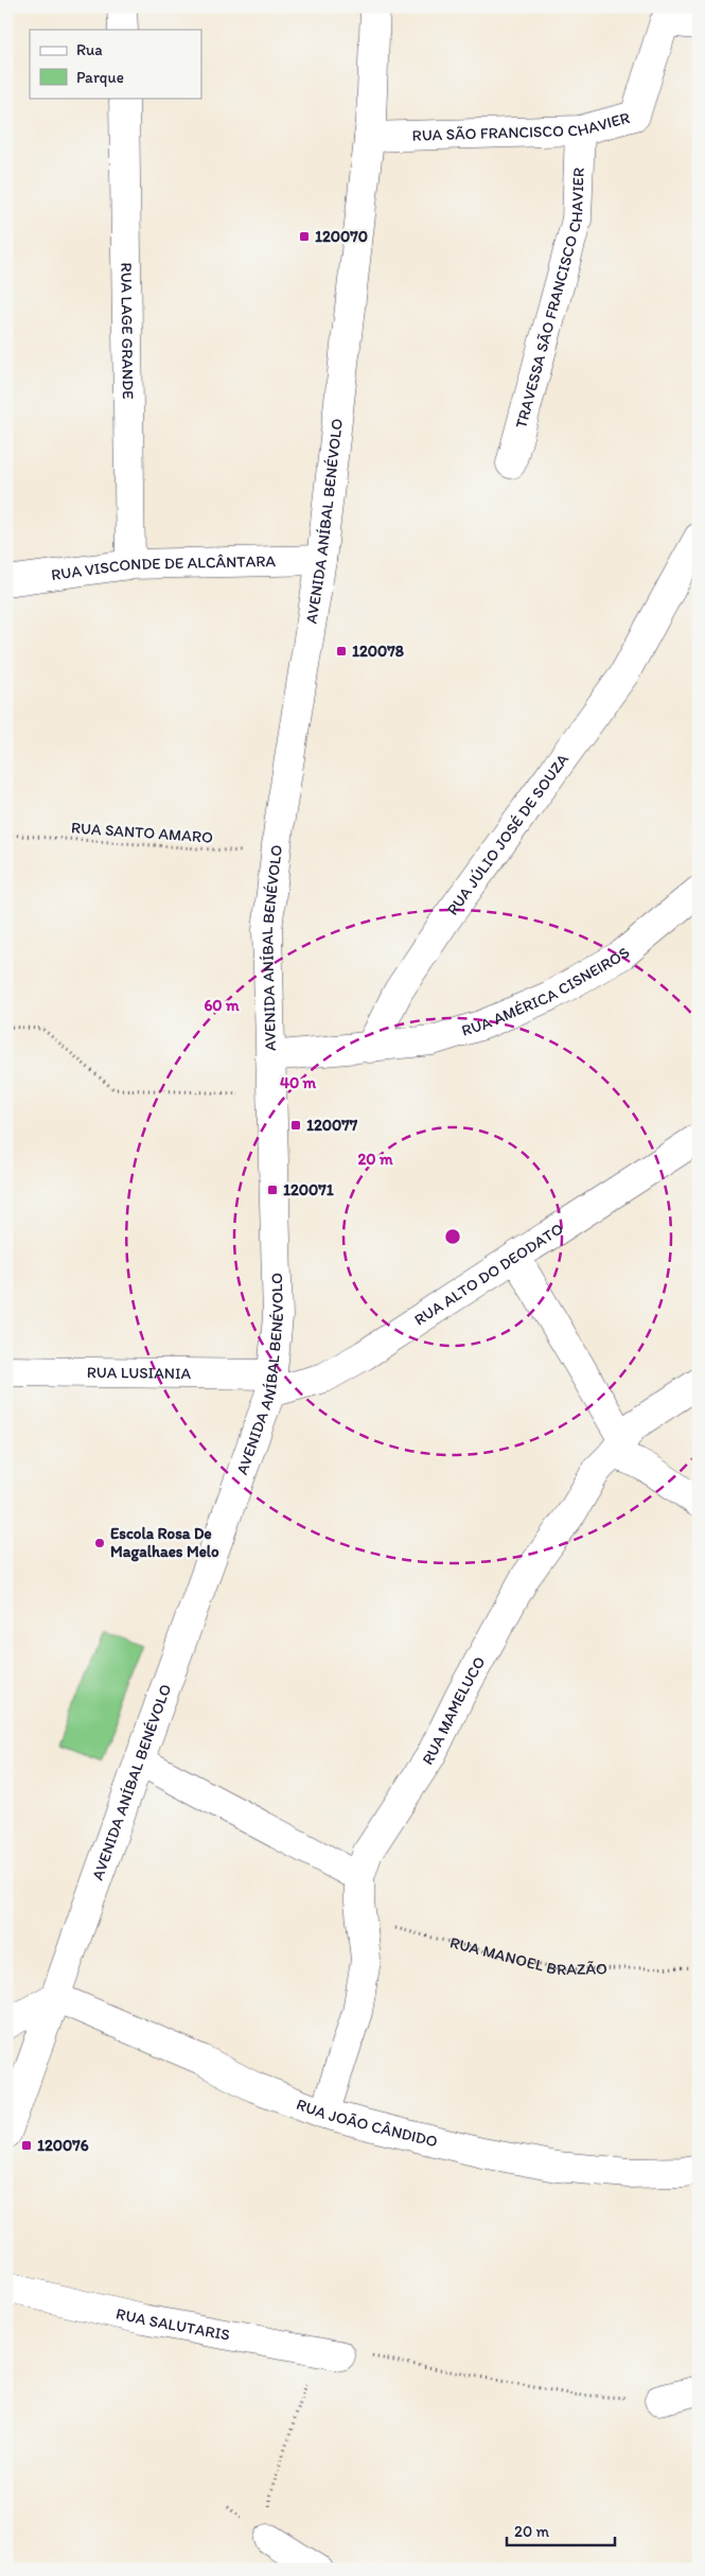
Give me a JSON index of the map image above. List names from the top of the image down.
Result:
{
  "streets": {
    "street": [
      "RUA SÃO FRANCISCO CHAVIER",
      "TRAVESSA SÃO FRANCISCO CHAVIER",
      "RUA LAGE GRANDE",
      "AVENIDA ANÍBAL BENÉVOLO",
      "RUA VISCONDE DE ALCÂNTARA",
      "RUA JÚLIO JOSÉ DE SOUZA",
      "RUA AMÉRICA CISNEIROS",
      "RUA ALTO DO DEODATO",
      "RUA LUSIANIA",
      "RUA MAMELUCO",
      "RUA JOÃO CÂNDIDO",
      "RUA SALUTARIS"
    ],
    "path": ["RUA SANTO AMARO", "RUA MANOEL BRAZÃO"]
  },
  "crossings": [
    ["RUA SÃO FRANCISCO CHAVIER", "TRAVESSA SÃO FRANCISCO CHAVIER"],
    ["RUA SÃO FRANCISCO CHAVIER", "AVENIDA ANÍBAL BENÉVOLO"],
    ["RUA LAGE GRANDE", "RUA VISCONDE DE ALCÂNTARA"],
    ["AVENIDA ANÍBAL BENÉVOLO", "RUA VISCONDE DE ALCÂNTARA"],
    ["AVENIDA ANÍBAL BENÉVOLO", "RUA SANTO AMARO"],
    ["AVENIDA ANÍBAL BENÉVOLO", "RUA ALTO DO DEODATO"],
    ["AVENIDA ANÍBAL BENÉVOLO", "RUA LUSIANIA"],
    ["AVENIDA ANÍBAL BENÉVOLO", "RUA JOÃO CÂNDIDO"],
    ["RUA JÚLIO JOSÉ DE SOUZA", "RUA AMÉRICA CISNEIROS"],
    ["RUA ALTO DO DEODATO", "RUA LUSIANIA"],
    ["RUA MAMELUCO", "RUA MANOEL BRAZÃO"],
    ["RUA MAMELUCO", "RUA JOÃO CÂNDIDO"]
  ],
  "places": {
    "transit": [
      "120070",
      "120078",
      "120077",
      "120071",
      "120076"
    ],
    "other": ["Escola Rosa De Magalhaes Melo"]
  },
  "legend": ["Rua", "Parque"],
  "scale_bar": "20 m",
  "rings": ["60 m", "40 m", "20 m"]
}
